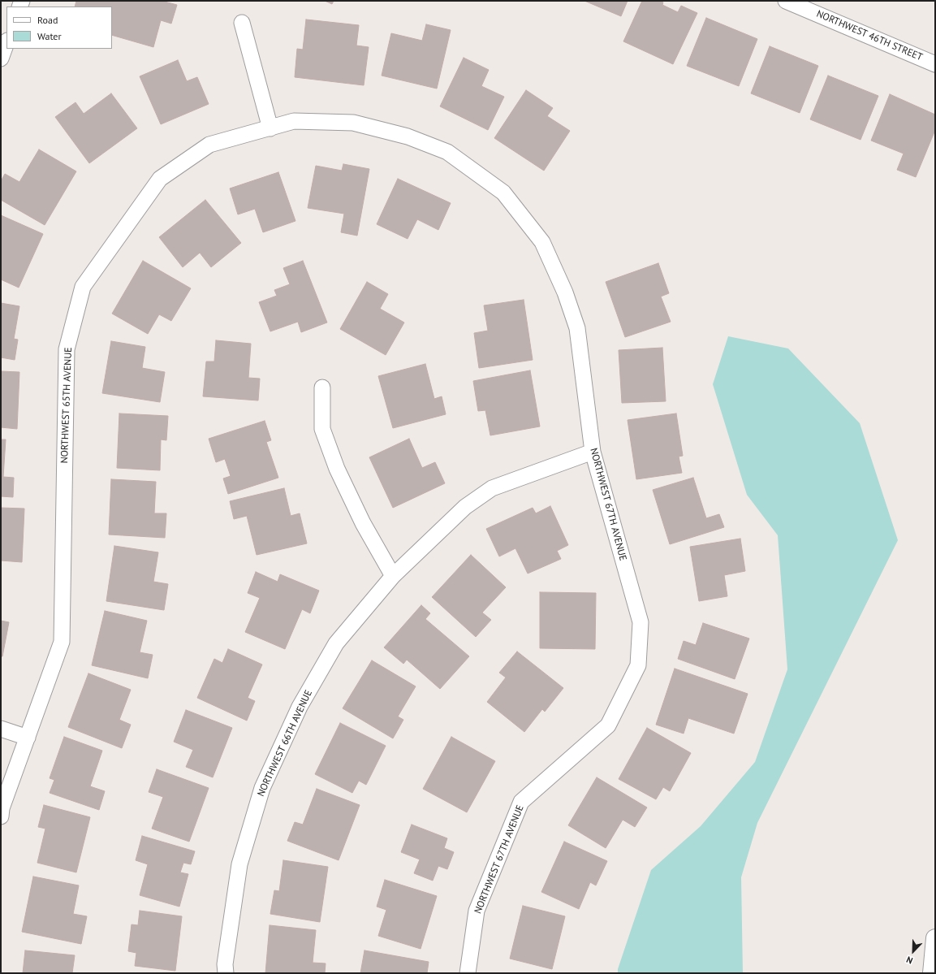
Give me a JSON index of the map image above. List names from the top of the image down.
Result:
{
  "streets": {
    "street": [
      "NORTHWEST 46TH STREET",
      "NORTHWEST 65TH AVENUE",
      "NORTHWEST 67TH AVENUE",
      "NORTHWEST 66TH AVENUE"
    ]
  },
  "crossings": [
    ["NORTHWEST 65TH AVENUE", "NORTHWEST 67TH AVENUE"],
    ["NORTHWEST 67TH AVENUE", "NORTHWEST 66TH AVENUE"]
  ],
  "legend": ["Road", "Water"],
  "north": "bottom left"
}
